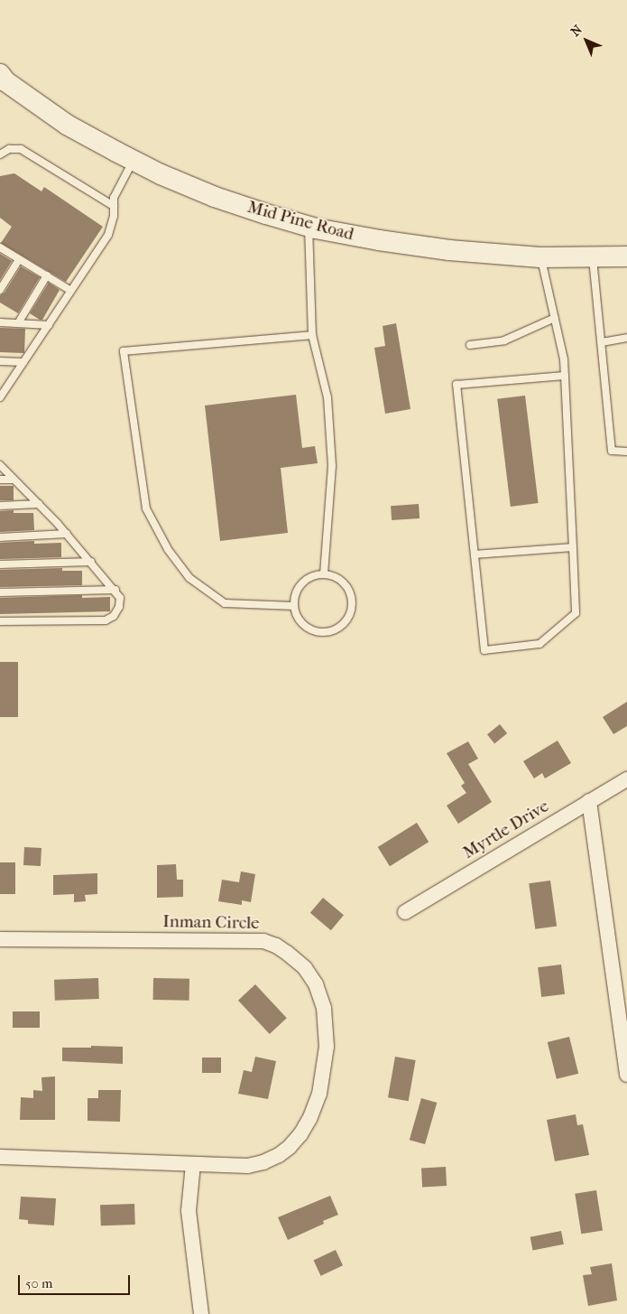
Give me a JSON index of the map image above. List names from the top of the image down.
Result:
{
  "streets": {
    "main road": ["Mid Pine Road"],
    "street": ["Myrtle Drive", "Inman Circle"]
  },
  "scale_bar": "50 m",
  "north": "top left"
}
